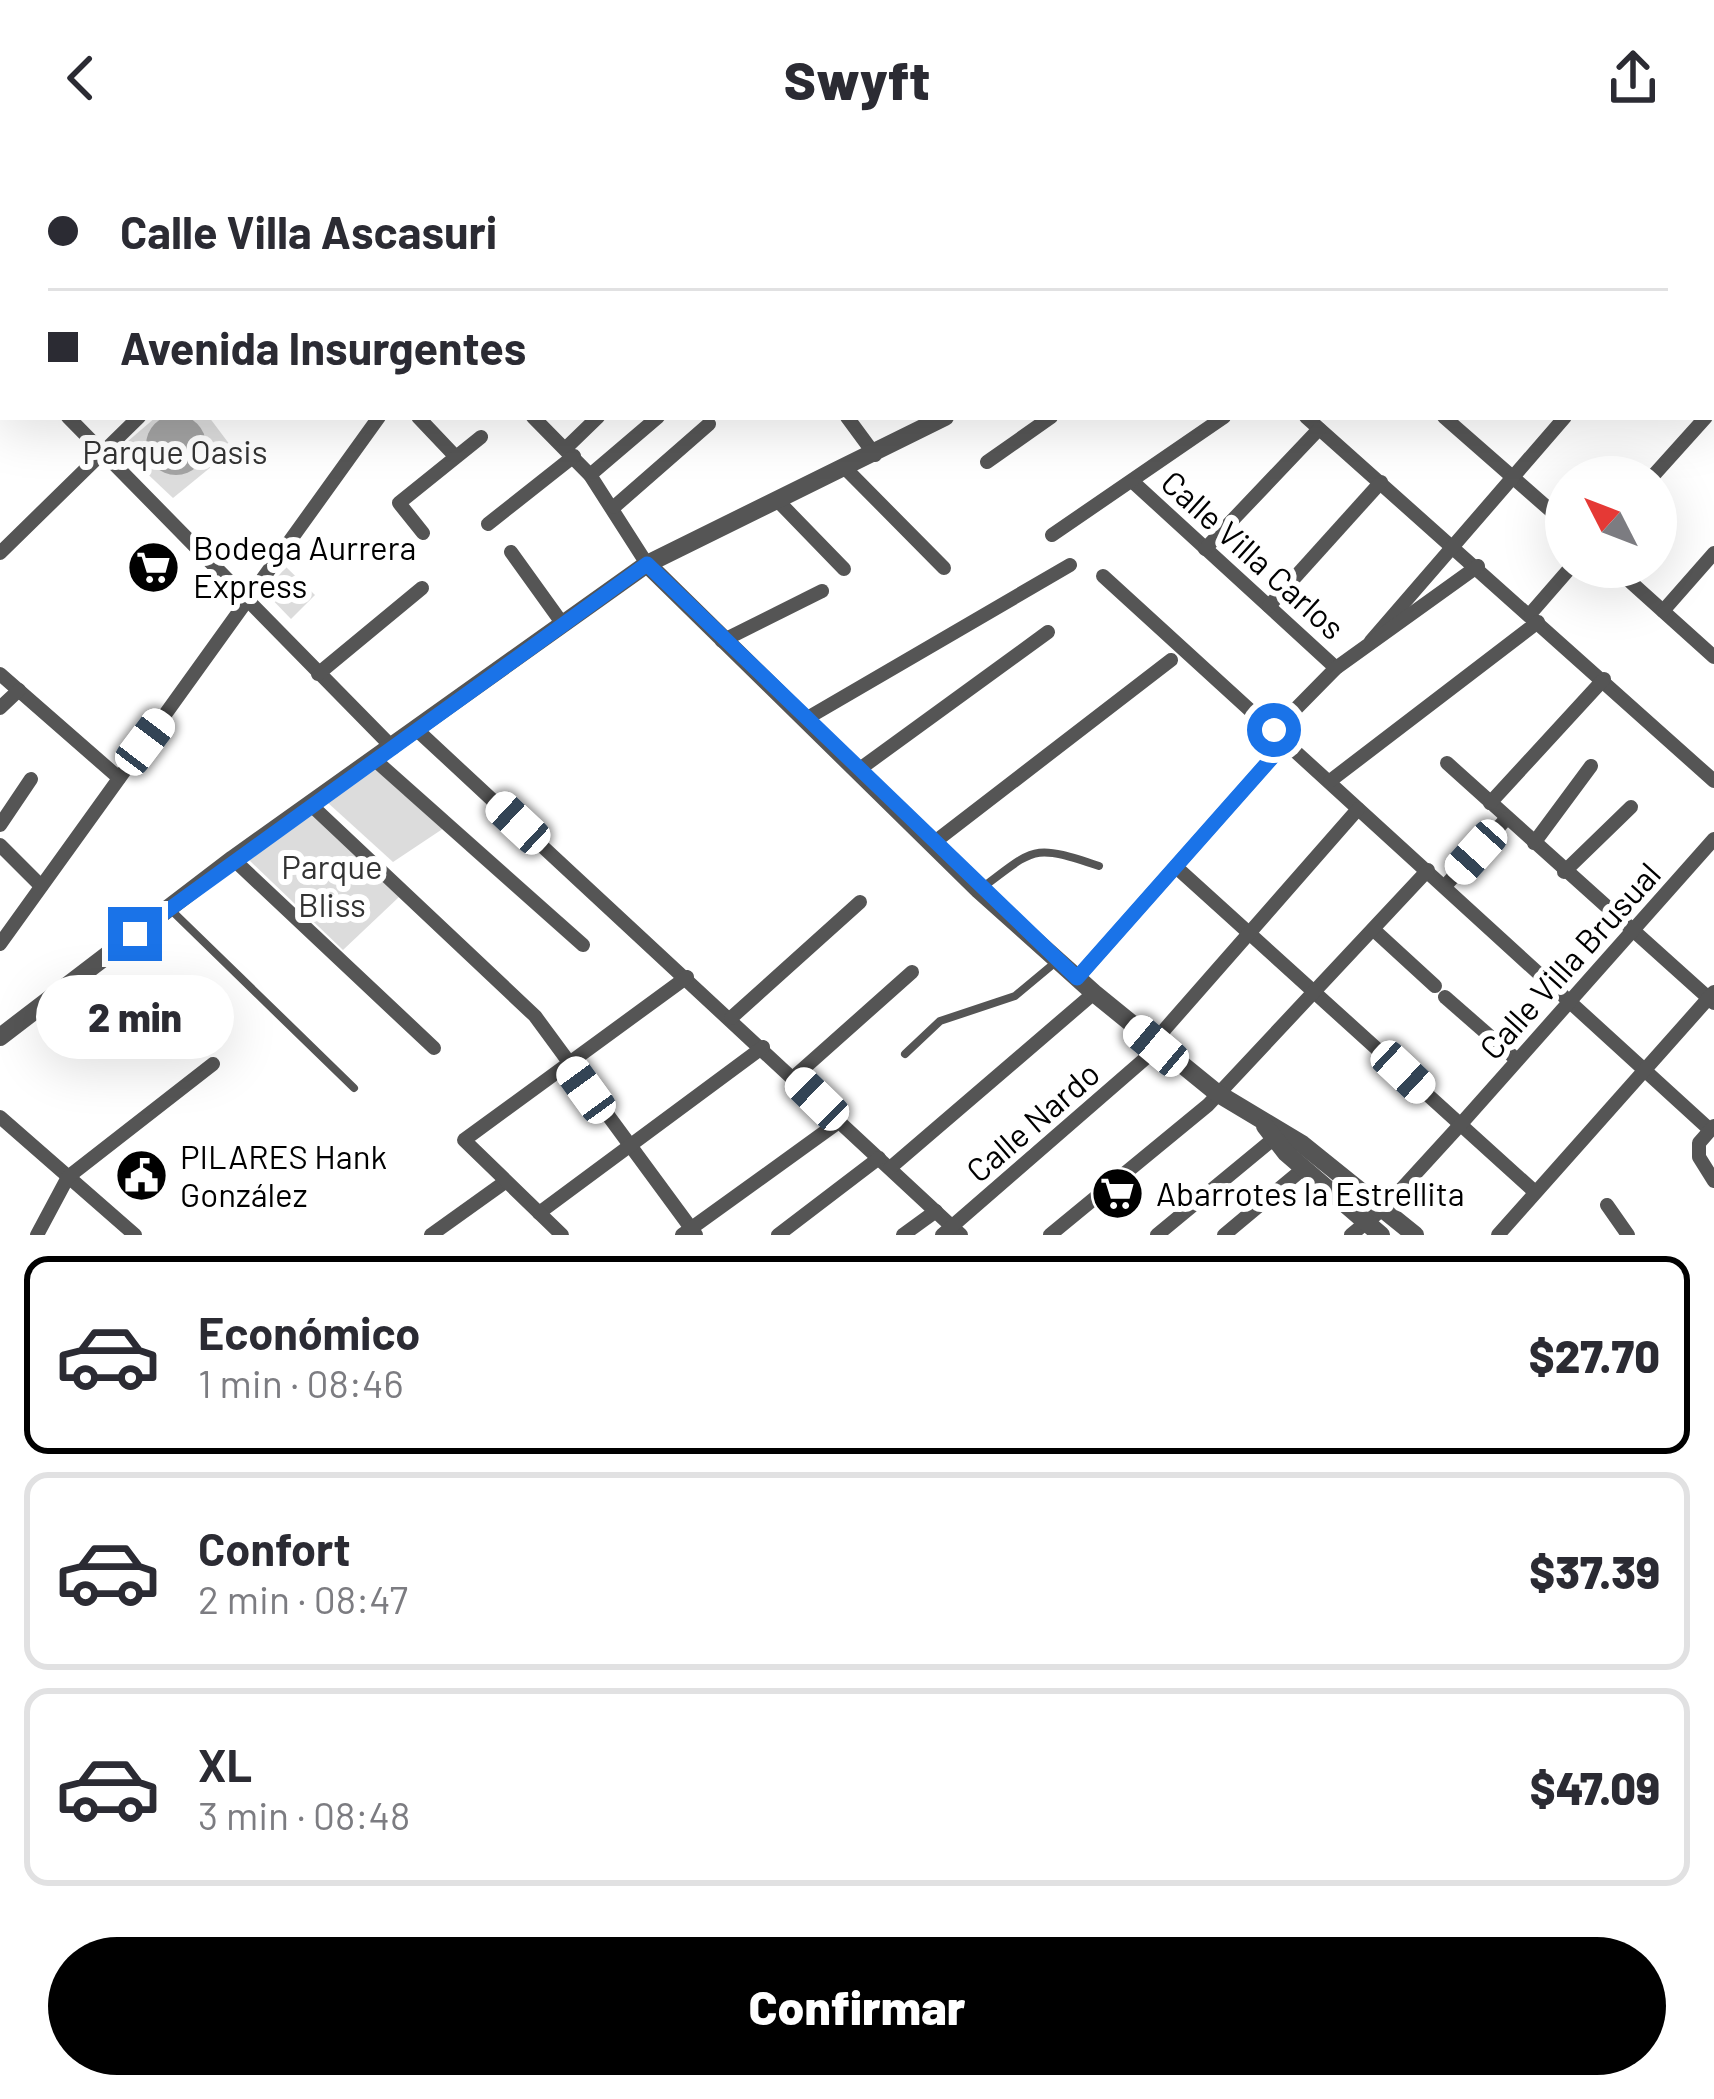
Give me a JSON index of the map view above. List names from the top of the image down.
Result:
{
  "streets": {
    "street": ["Calle Villa Carlos", "Calle Villa Brusual", "Calle Nardo"]
  },
  "parks": ["Parque Oasis", "Parque Bliss"],
  "places": {
    "supermarket": ["Bodega Aurrera Express", "Abarrotes la Estrellita"],
    "public building": ["PILARES Hank González"]
  },
  "north": "top left",
  "page": {
    "header": "Swyft",
    "banner": ["Calle Villa Ascasuri", "Avenida Insurgentes"],
    "bubble": "2 min",
    "list": [
      {
        "name": "Económico",
        "note": "1 min · 08:46",
        "value": "$27.70"
      },
      {
        "name": "Confort",
        "note": "2 min · 08:47",
        "value": "$37.39"
      },
      {
        "name": "XL",
        "note": "3 min · 08:48",
        "value": "$47.09"
      }
    ],
    "buttons": "Confirmar"
  }
}
